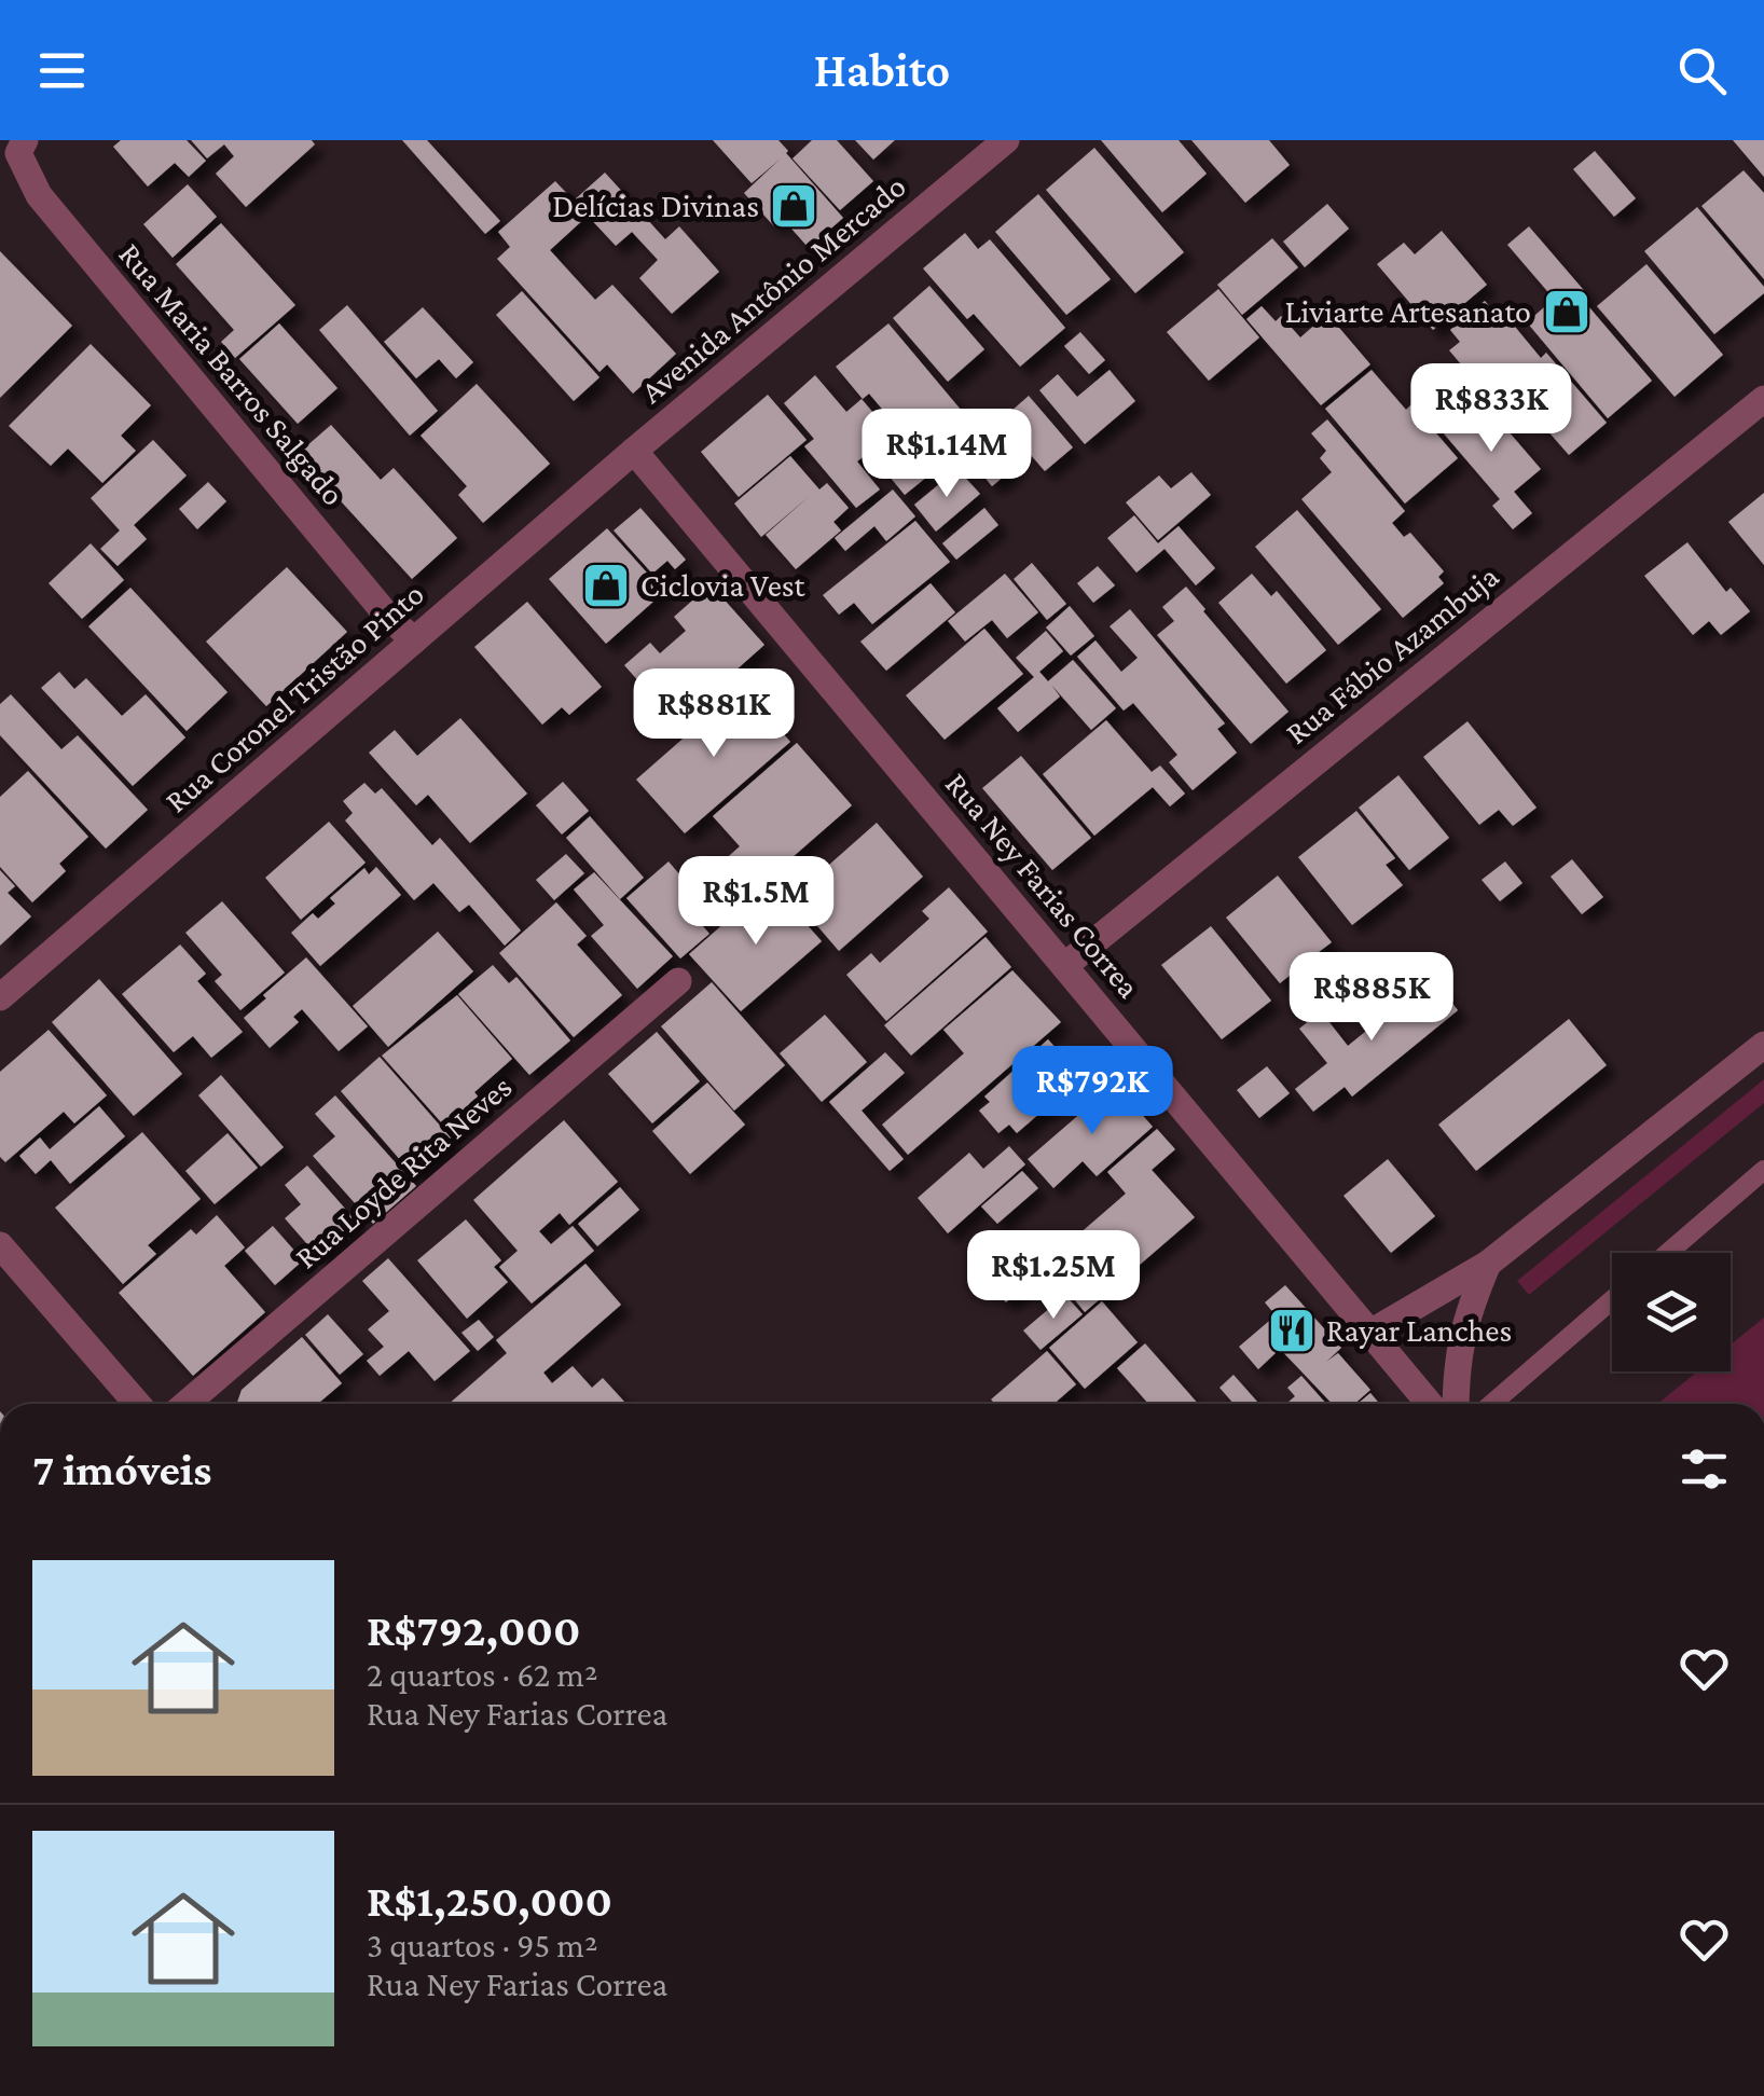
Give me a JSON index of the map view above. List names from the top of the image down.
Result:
{
  "streets": {
    "street": [
      "Avenida Antônio Mercado",
      "Rua Maria Barros Salgado",
      "Rua Fábio Azambuja",
      "Rua Coronel Tristão Pinto",
      "Rua Ney Farias Correa",
      "Rua Loyde Rita Neves"
    ]
  },
  "crossings": [
    ["Avenida Antônio Mercado", "Rua Coronel Tristão Pinto"],
    ["Avenida Antônio Mercado", "Rua Ney Farias Correa"],
    ["Rua Maria Barros Salgado", "Rua Coronel Tristão Pinto"],
    ["Rua Fábio Azambuja", "Rua Ney Farias Correa"],
    ["Rua Coronel Tristão Pinto", "Rua Ney Farias Correa"]
  ],
  "places": {
    "shop": ["Delícias Divinas", "Liviarte Artesanato", "Ciclovia Vest"],
    "restaurant": ["Rayar Lanches"]
  },
  "page": {
    "header": "Habito",
    "price": [
      "R$833K",
      "R$1.14M",
      "R$881K",
      "R$1.5M",
      "R$885K",
      "R$792K",
      "R$1.25M"
    ],
    "heading": "7 imóveis",
    "list": [
      {
        "name": "R$792,000",
        "note": "2 quartos · 62 m² · Rua Ney Farias Correa"
      },
      {
        "name": "R$1,250,000",
        "note": "3 quartos · 95 m² · Rua Ney Farias Correa"
      }
    ]
  }
}
